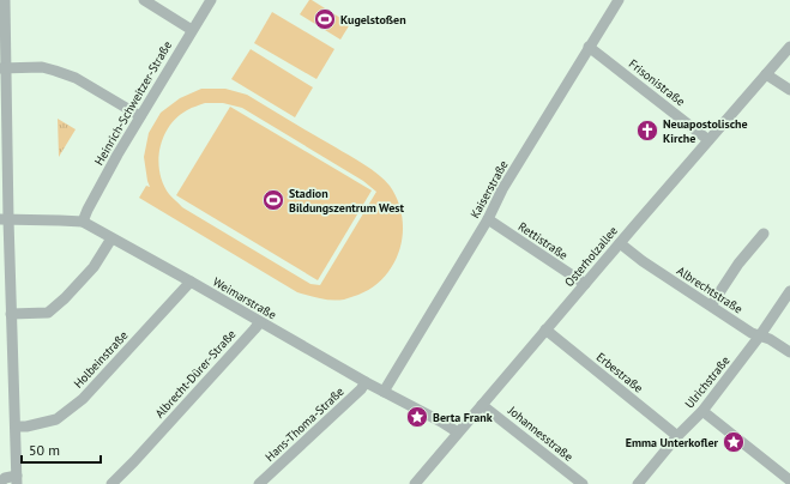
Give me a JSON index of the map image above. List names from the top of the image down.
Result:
{
  "streets": {
    "street": [
      "Frisonistraße",
      "Heinrich-Schweitzer-Straße",
      "Kaiserstraße",
      "Rettistraße",
      "Osterholzallee",
      "Albrechtstraße",
      "Weimarstraße",
      "Holbeinstraße",
      "Erbestraße",
      "Albrecht-Dürer-Straße",
      "Ulrichstraße",
      "Hans-Thoma-Straße",
      "Johannesstraße"
    ]
  },
  "crossings": [
    ["Frisonistraße", "Kaiserstraße"],
    ["Frisonistraße", "Osterholzallee"],
    ["Heinrich-Schweitzer-Straße", "Weimarstraße"],
    ["Kaiserstraße", "Rettistraße"],
    ["Kaiserstraße", "Weimarstraße"],
    ["Rettistraße", "Osterholzallee"],
    ["Osterholzallee", "Albrechtstraße"],
    ["Osterholzallee", "Weimarstraße"],
    ["Osterholzallee", "Erbestraße"],
    ["Osterholzallee", "Johannesstraße"],
    ["Albrechtstraße", "Ulrichstraße"],
    ["Weimarstraße", "Holbeinstraße"],
    ["Weimarstraße", "Albrecht-Dürer-Straße"],
    ["Weimarstraße", "Hans-Thoma-Straße"],
    ["Erbestraße", "Ulrichstraße"]
  ],
  "places": {
    "sports": ["Kugelstoßen", "Stadion Bildungszentrum West"],
    "church": ["Neuapostolische Kirche"],
    "place": ["Berta Frank", "Emma Unterkofler"]
  },
  "scale_bar": "50 m"
}
